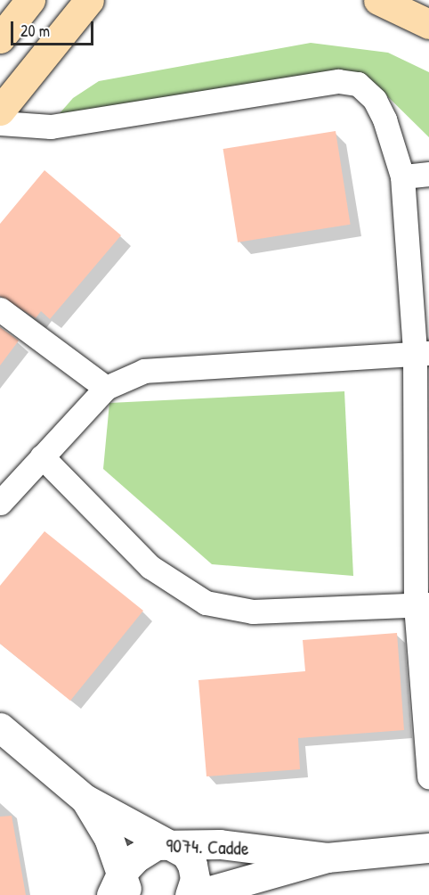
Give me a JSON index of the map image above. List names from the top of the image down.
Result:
{
  "streets": {
    "street": ["9074. Cadde"]
  },
  "scale_bar": "20 m"
}
